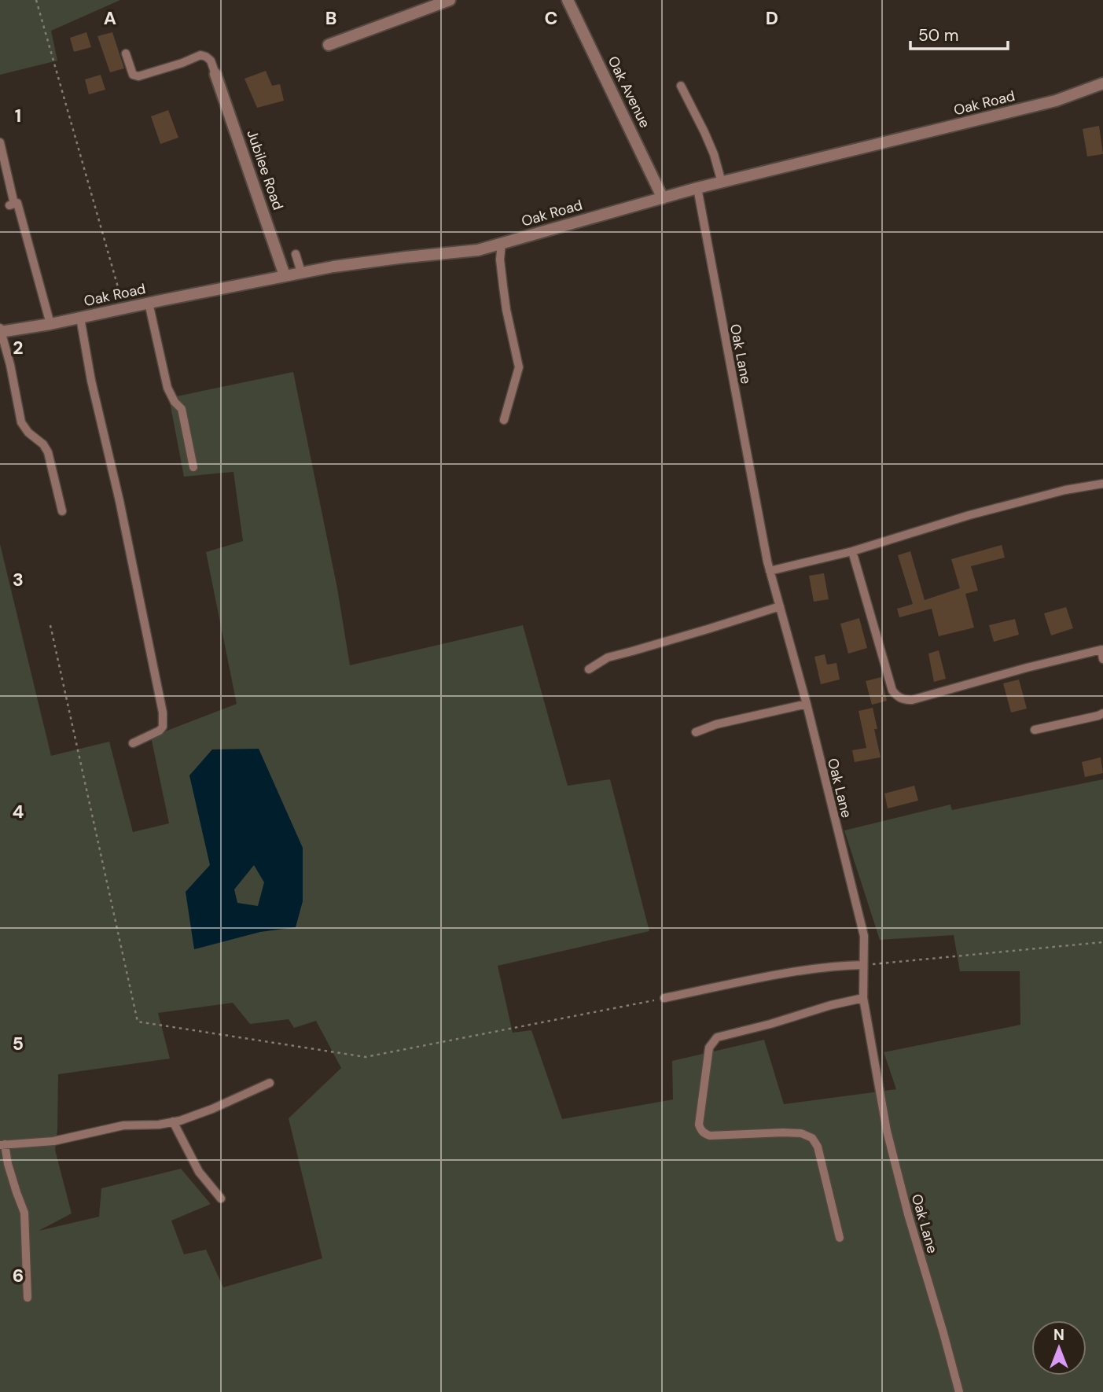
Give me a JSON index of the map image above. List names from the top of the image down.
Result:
{
  "streets": {
    "street": ["Oak Avenue", "Oak Road", "Jubilee Road"],
    "lane": ["Oak Lane"]
  },
  "crossings": [
    ["Oak Avenue", "Oak Road"],
    ["Oak Road", "Jubilee Road"],
    ["Oak Road", "Oak Lane"]
  ],
  "scale_bar": "50 m",
  "north": "top",
  "grid": {
    "columns": [
      "A",
      "B",
      "C",
      "D"
    ],
    "rows": [
      "1",
      "2",
      "3",
      "4",
      "5",
      "6"
    ]
  }
}
